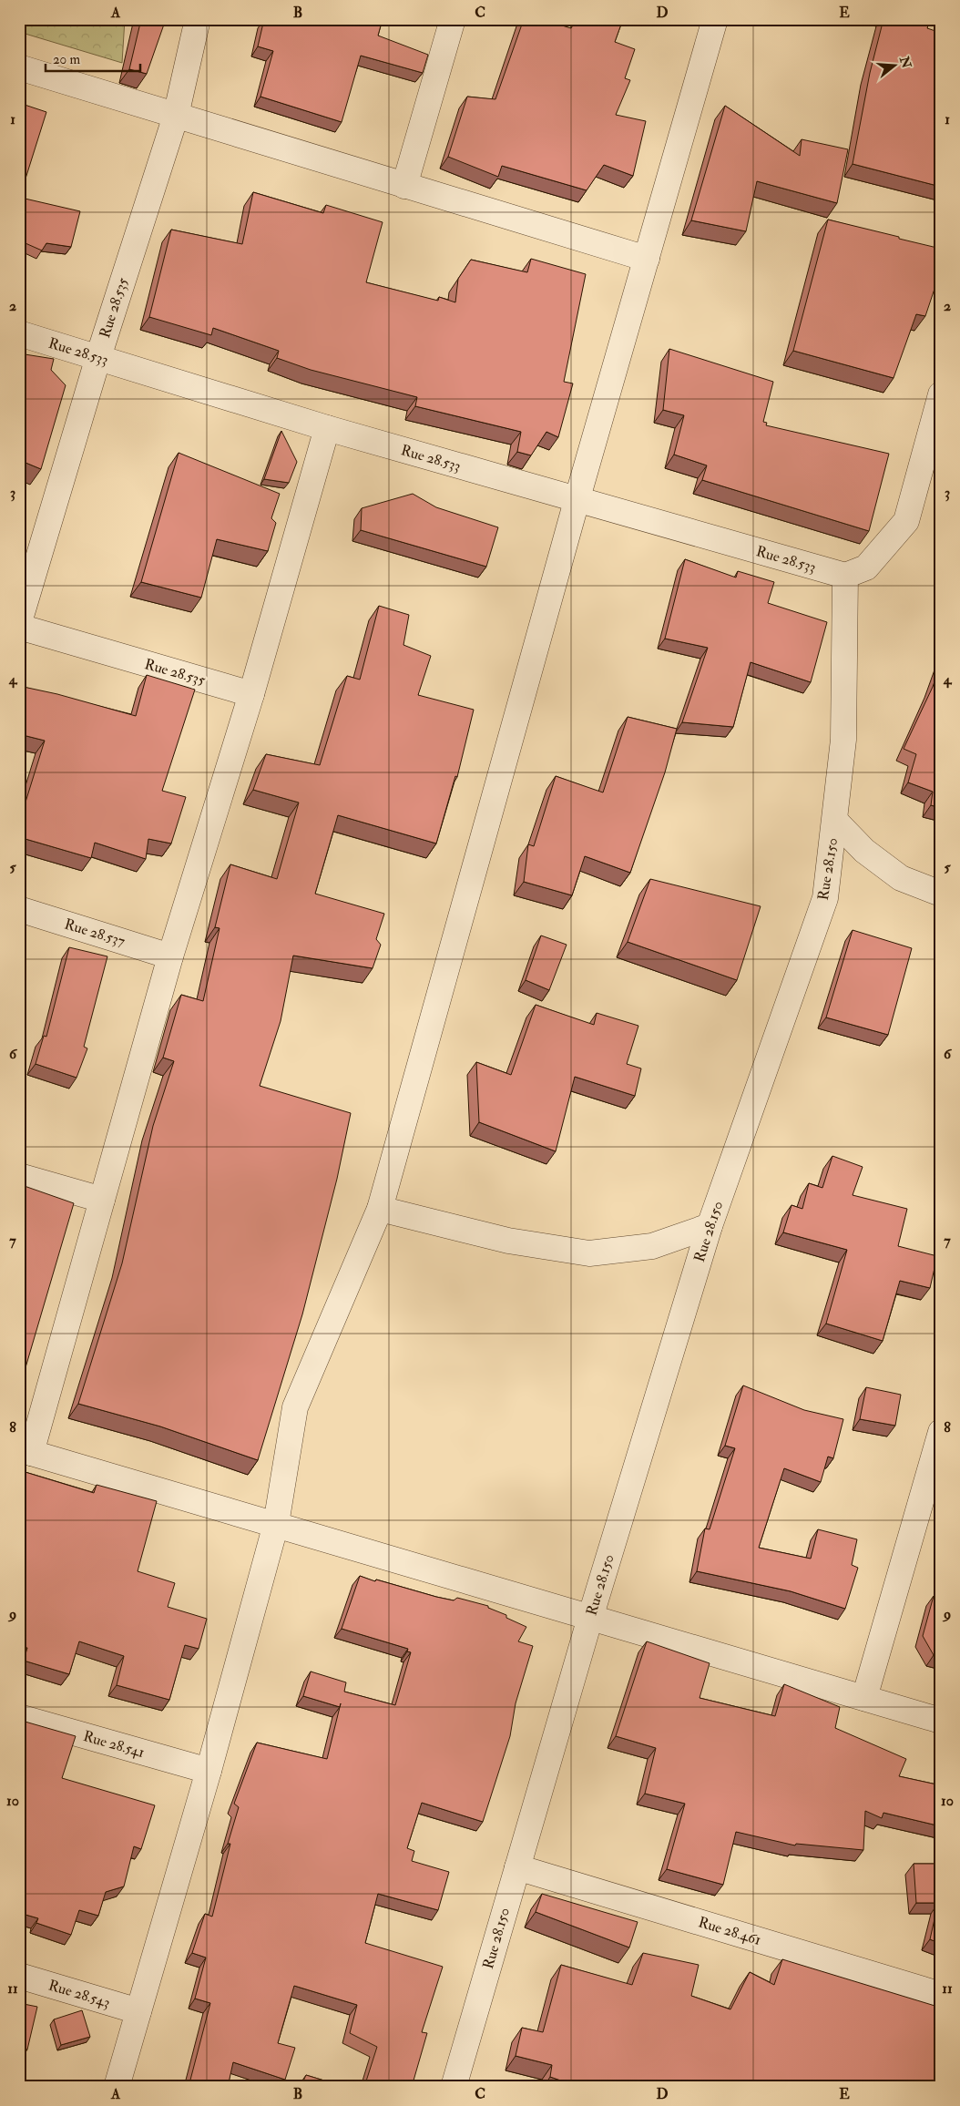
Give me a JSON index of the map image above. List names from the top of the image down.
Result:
{
  "streets": {
    "street": [
      "Rue 28.535",
      "Rue 28.533",
      "Rue 28.150",
      "Rue 28.537",
      "Rue 28.541",
      "Rue 28.461",
      "Rue 28.543"
    ]
  },
  "crossings": [
    ["Rue 28.535", "Rue 28.533"],
    ["Rue 28.533", "Rue 28.150"],
    ["Rue 28.150", "Rue 28.461"]
  ],
  "scale_bar": "20 m",
  "north": "right",
  "grid": {
    "columns": [
      "A",
      "B",
      "C",
      "D",
      "E"
    ],
    "rows": [
      "1",
      "2",
      "3",
      "4",
      "5",
      "6",
      "7",
      "8",
      "9",
      "10",
      "11"
    ]
  }
}
